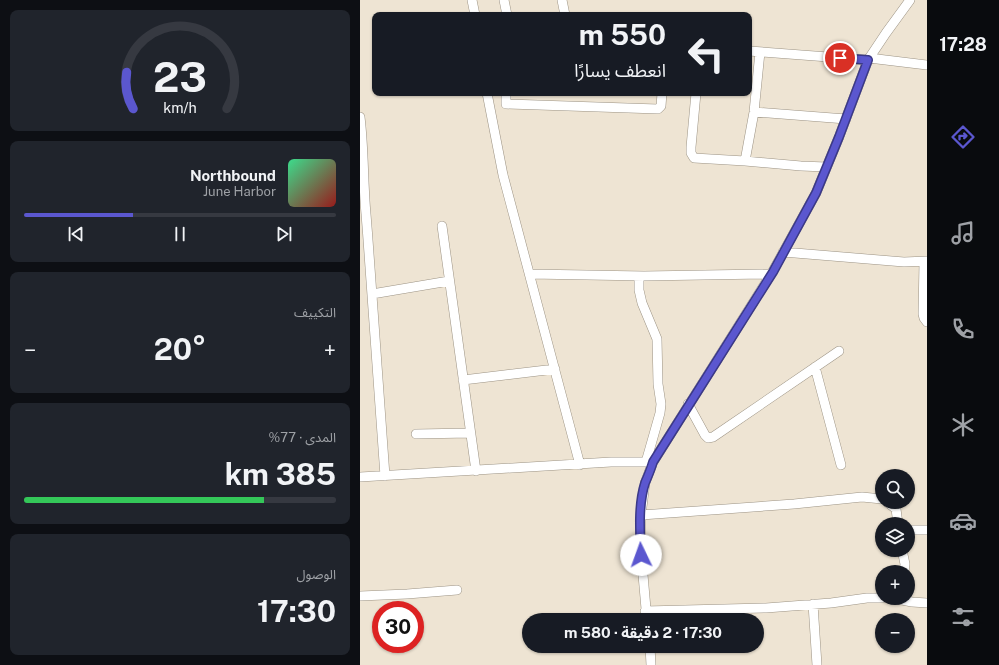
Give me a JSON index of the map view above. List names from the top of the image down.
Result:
{
  "page": {
    "tabs": "17:28",
    "turn": ["550 m", "انعطف يسارًا"],
    "song": ["Northbound", "June Harbor"],
    "tile": [
      "التكييف",
      ["المدى · 77%", "385 km"],
      ["الوصول", "17:30"]
    ],
    "heat": ["−", "20°", "+"],
    "map_buttons": ["+", "−"],
    "limit": "30",
    "trip": "17:30 · 2 دقيقة · 580 m",
    "gauge": ["23", "km/h"]
  }
}
